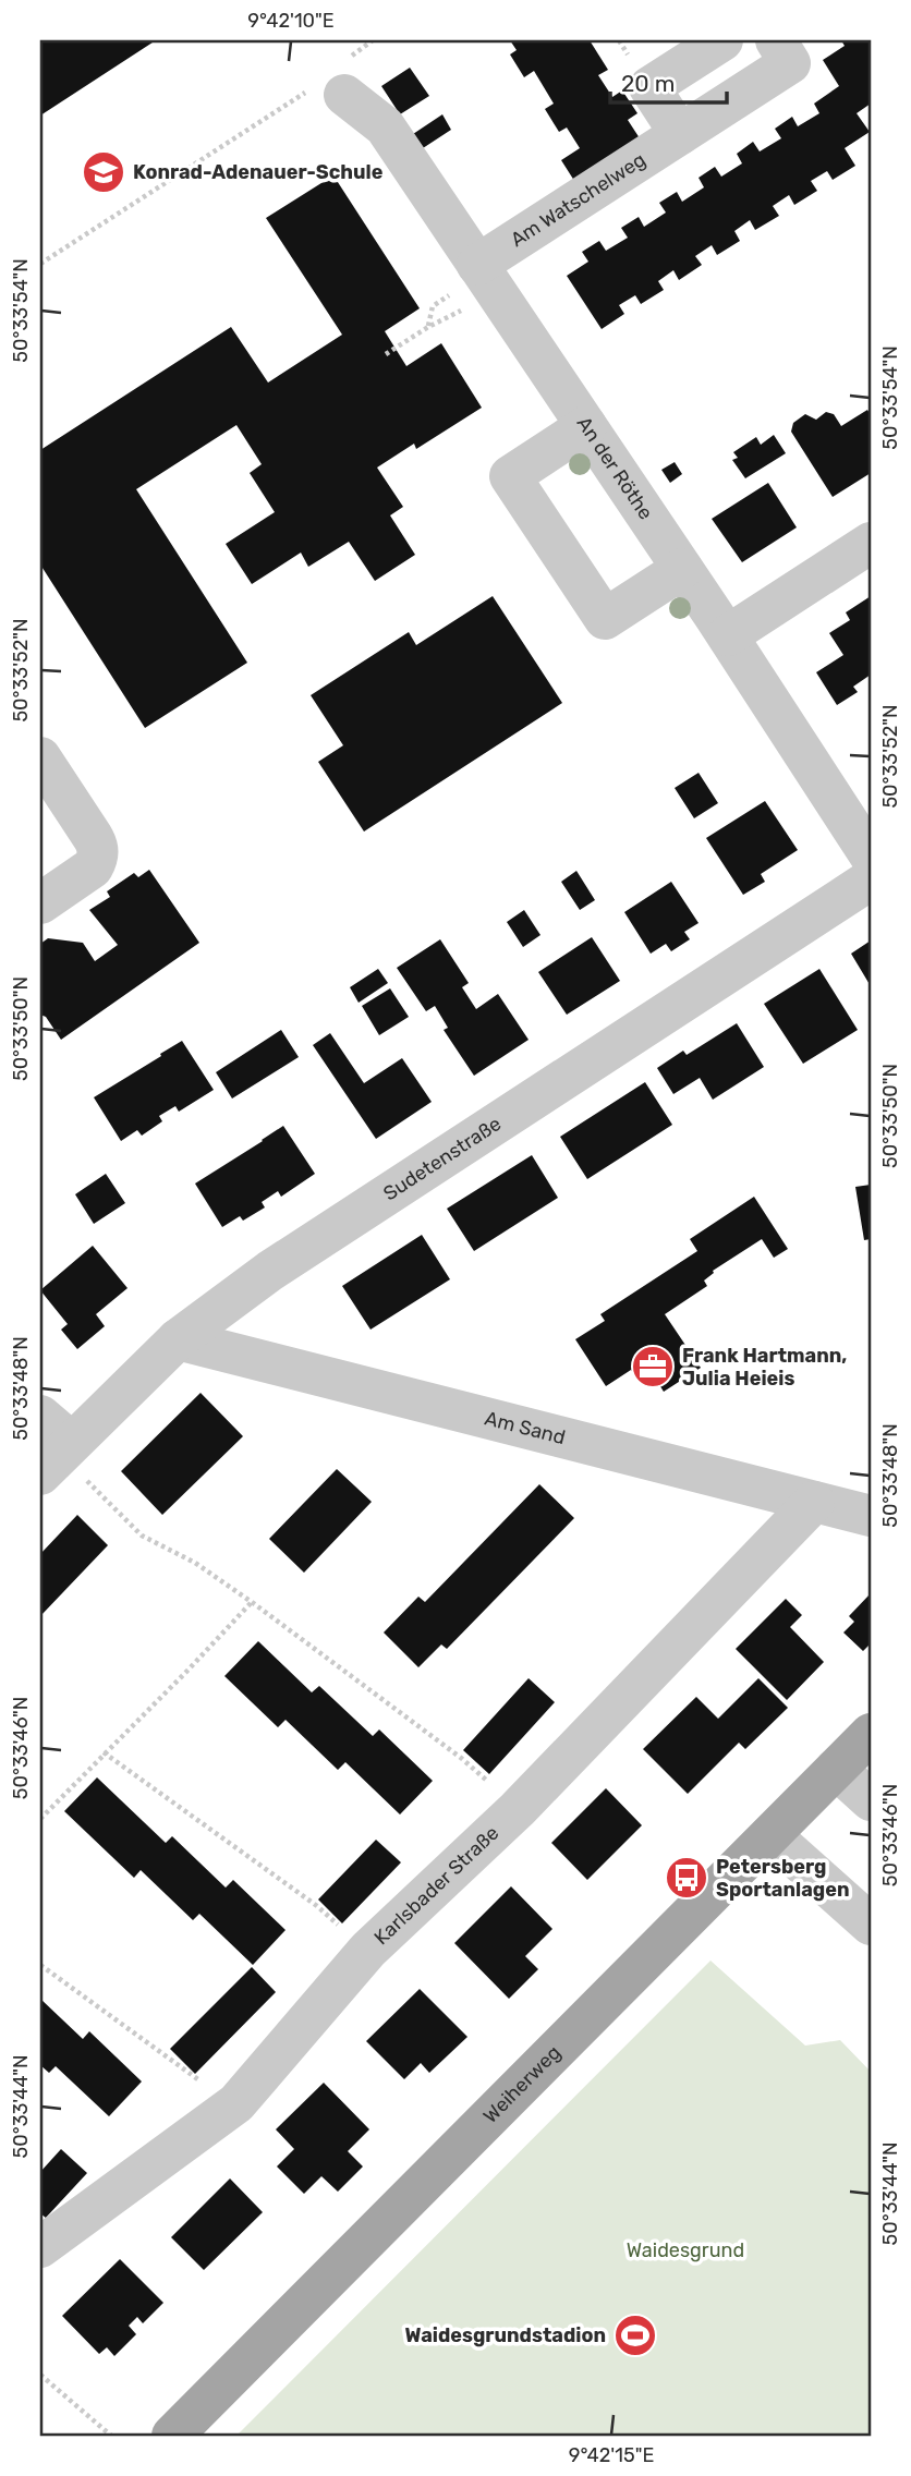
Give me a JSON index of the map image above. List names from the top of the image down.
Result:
{
  "streets": {
    "main road": ["Weiherweg"],
    "street": [
      "Am Watschelweg",
      "An der Röthe",
      "Sudetenstraße",
      "Am Sand",
      "Karlsbader Straße"
    ]
  },
  "crossings": [
    ["Am Watschelweg", "An der Röthe"],
    ["Sudetenstraße", "Am Sand"],
    ["Am Sand", "Karlsbader Straße"]
  ],
  "parks": ["Waidesgrund"],
  "places": {
    "school or university": ["Konrad-Adenauer-Schule"],
    "office": ["Frank Hartmann, Julia Heieis"],
    "bus stop": ["Petersberg Sportanlagen"],
    "sports": ["Waidesgrundstadion"]
  },
  "scale_bar": "20 m",
  "coordinates": [
    "9°42'10\"E",
    "50°33'54\"N",
    "50°33'52\"N",
    "50°33'50\"N",
    "50°33'48\"N",
    "50°33'46\"N",
    "50°33'44\"N",
    "9°42'15\"E"
  ]
}
